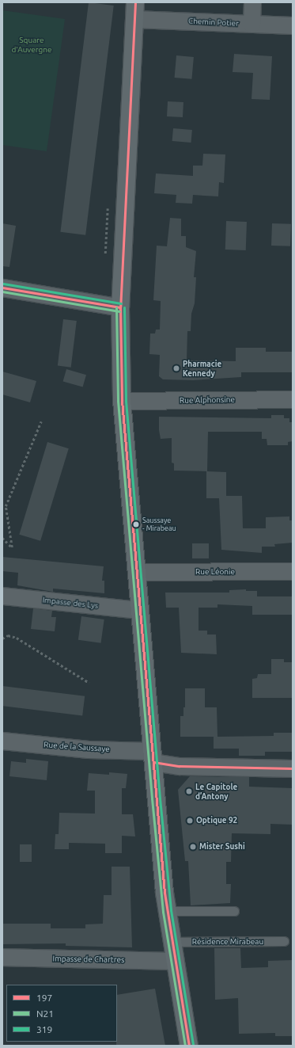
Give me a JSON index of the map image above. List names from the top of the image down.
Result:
{
  "streets": {
    "street": [
      "Chemin Potier",
      "Rue Alphonsine",
      "Rue Léonie",
      "Impasse des Lys",
      "Rue de la Saussaye",
      "Impasse de Chartres"
    ],
    "lane": ["Résidence Mirabeau"]
  },
  "parks": ["Square d'Auvergne"],
  "places": [
    "Pharmacie Kennedy",
    "Saussaye - Mirabeau",
    "Le Capitole d’Antony",
    "Optique 92",
    "Mister Sushi"
  ],
  "lines": ["transit line 197", "transit line 319", "transit line N21"],
  "legend": ["197", "N21", "319"]
}
